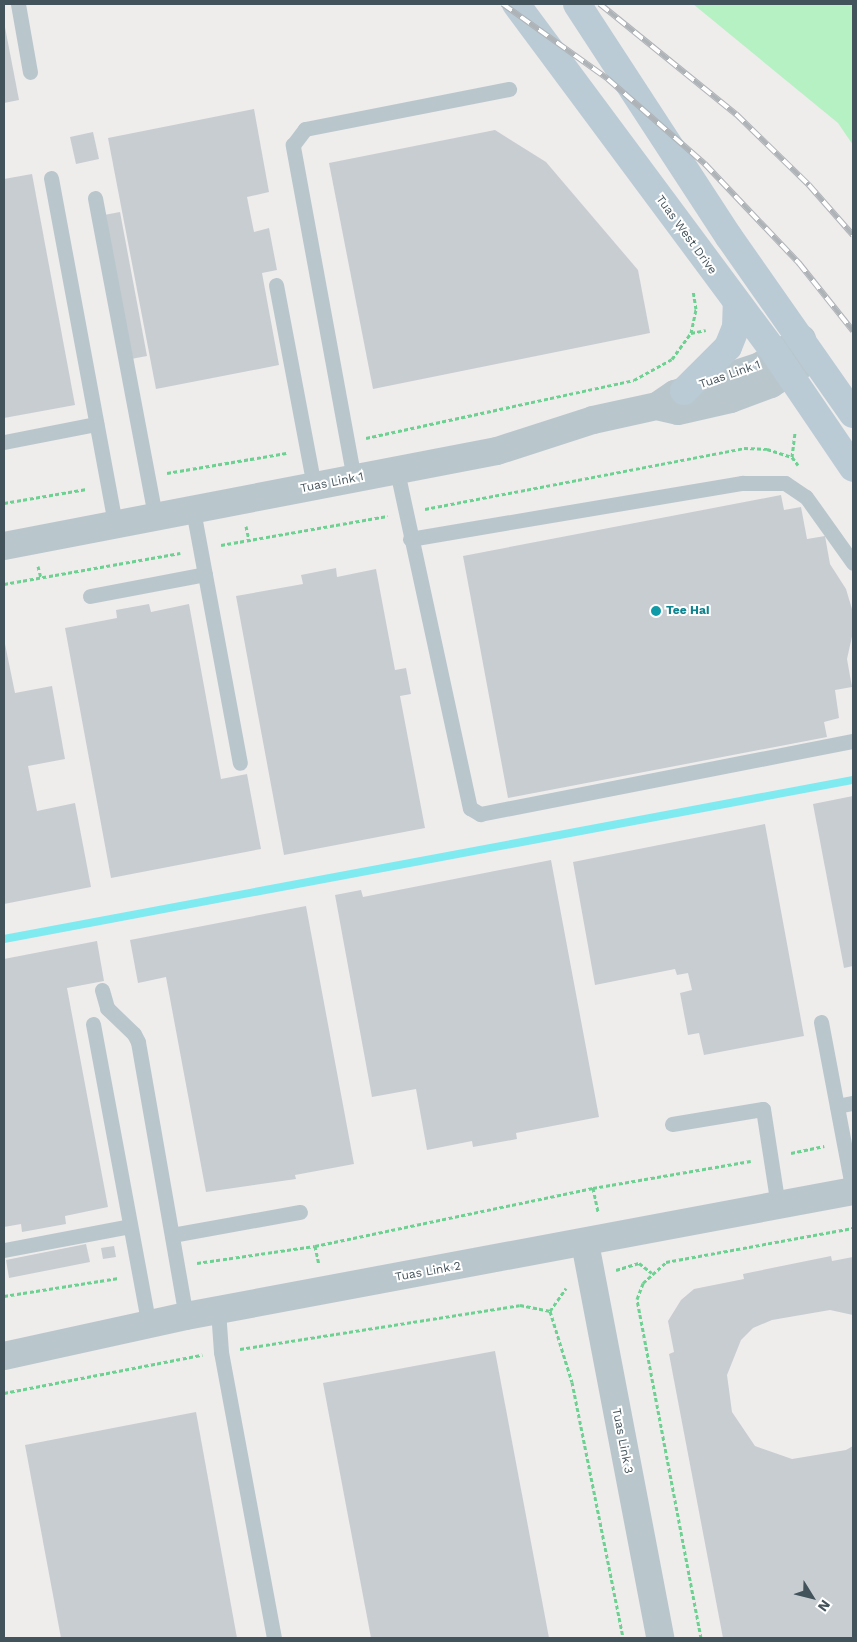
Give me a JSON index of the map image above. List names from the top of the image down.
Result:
{
  "streets": {
    "main road": ["Tuas West Drive"],
    "street": ["Tuas Link 1", "Tuas Link 2", "Tuas Link 3"]
  },
  "crossings": [
    ["Tuas West Drive", "Tuas Link 1"],
    ["Tuas Link 2", "Tuas Link 3"]
  ],
  "places": ["Tee Hai"],
  "north": "bottom right"
}
